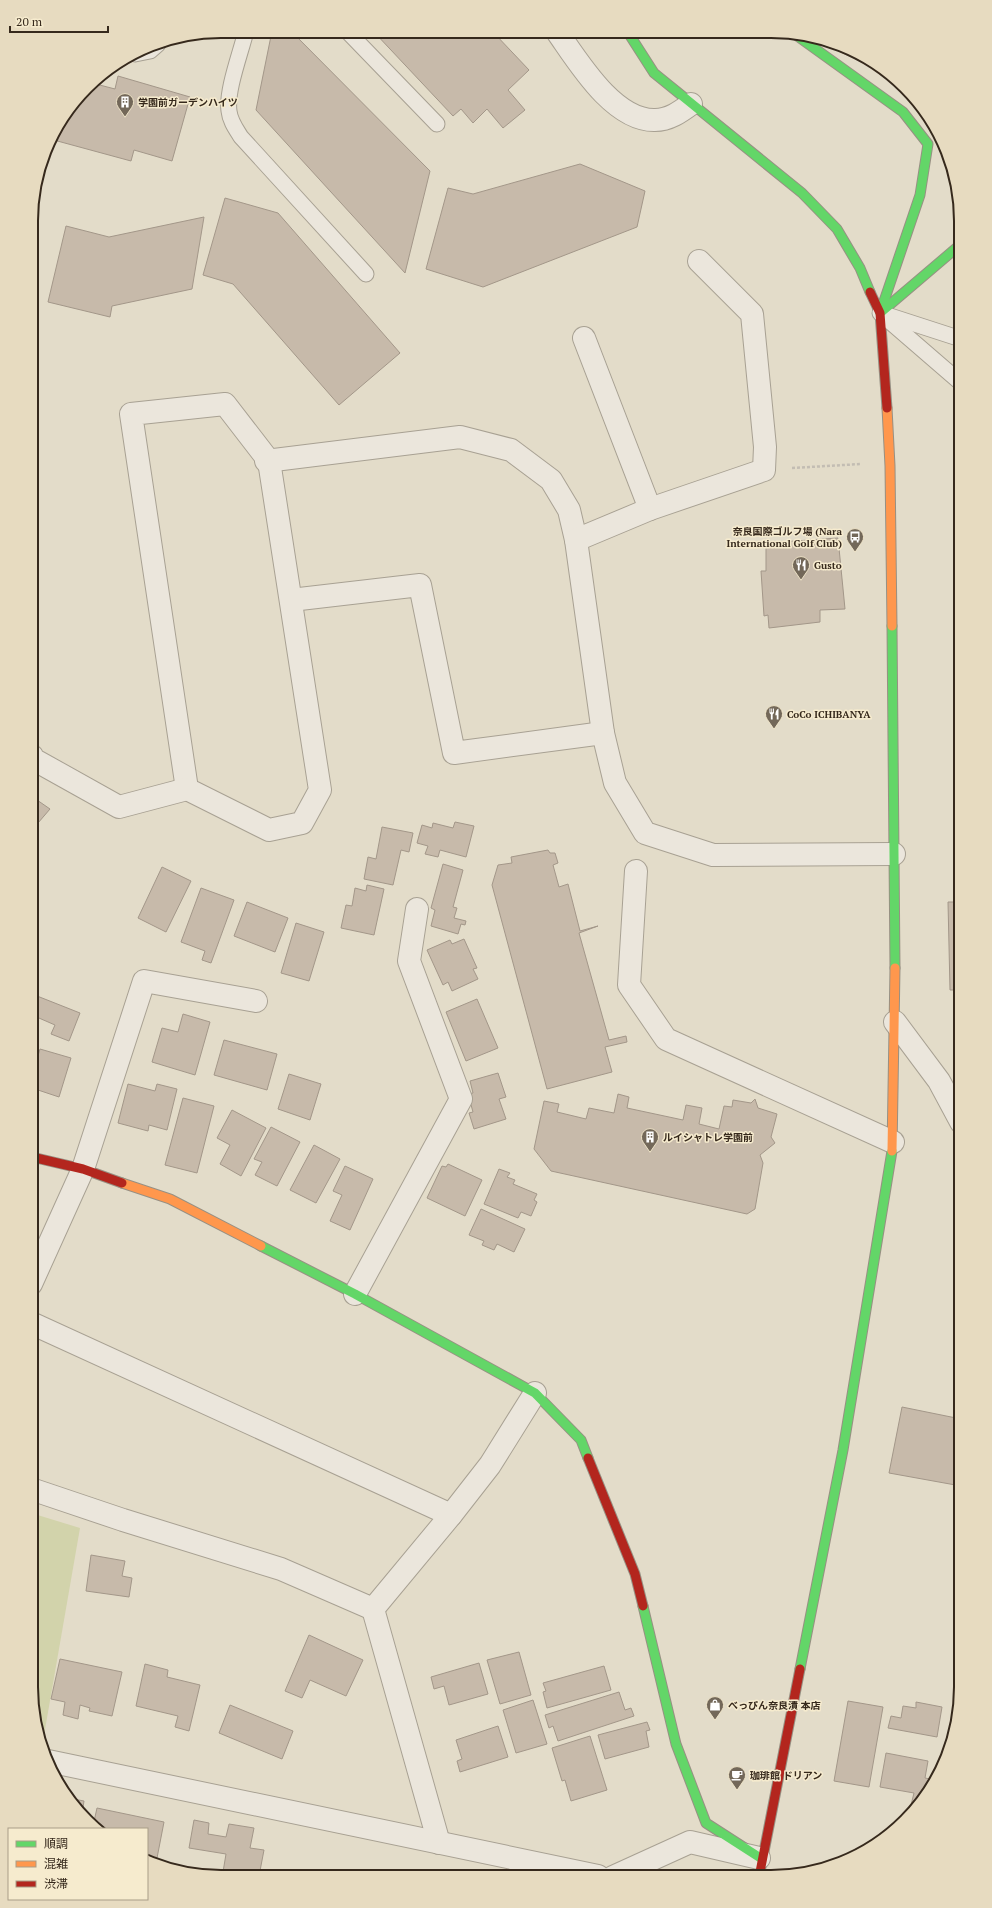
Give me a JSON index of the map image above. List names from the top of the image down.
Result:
{
  "places": {
    "building": ["学園前ガーデンハイツ", "ルイシャトレ学園前"],
    "bus stop": ["奈良国際ゴルフ場 (Nara International Golf Club)"],
    "restaurant": ["Gusto", "CoCo ICHIBANYA"],
    "shop": ["べっぴん奈良漬 本店"],
    "cafe": ["珈琲館 ドリアン"]
  },
  "legend": ["順調", "混雑", "渋滞"],
  "scale_bar": "20 m"
}
